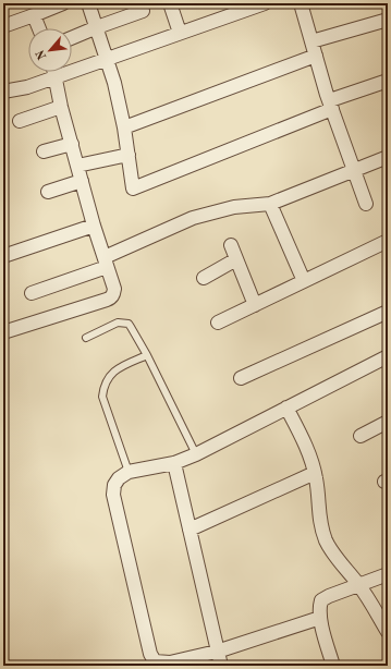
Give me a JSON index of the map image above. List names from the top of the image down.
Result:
{
  "north": "bottom left"
}
